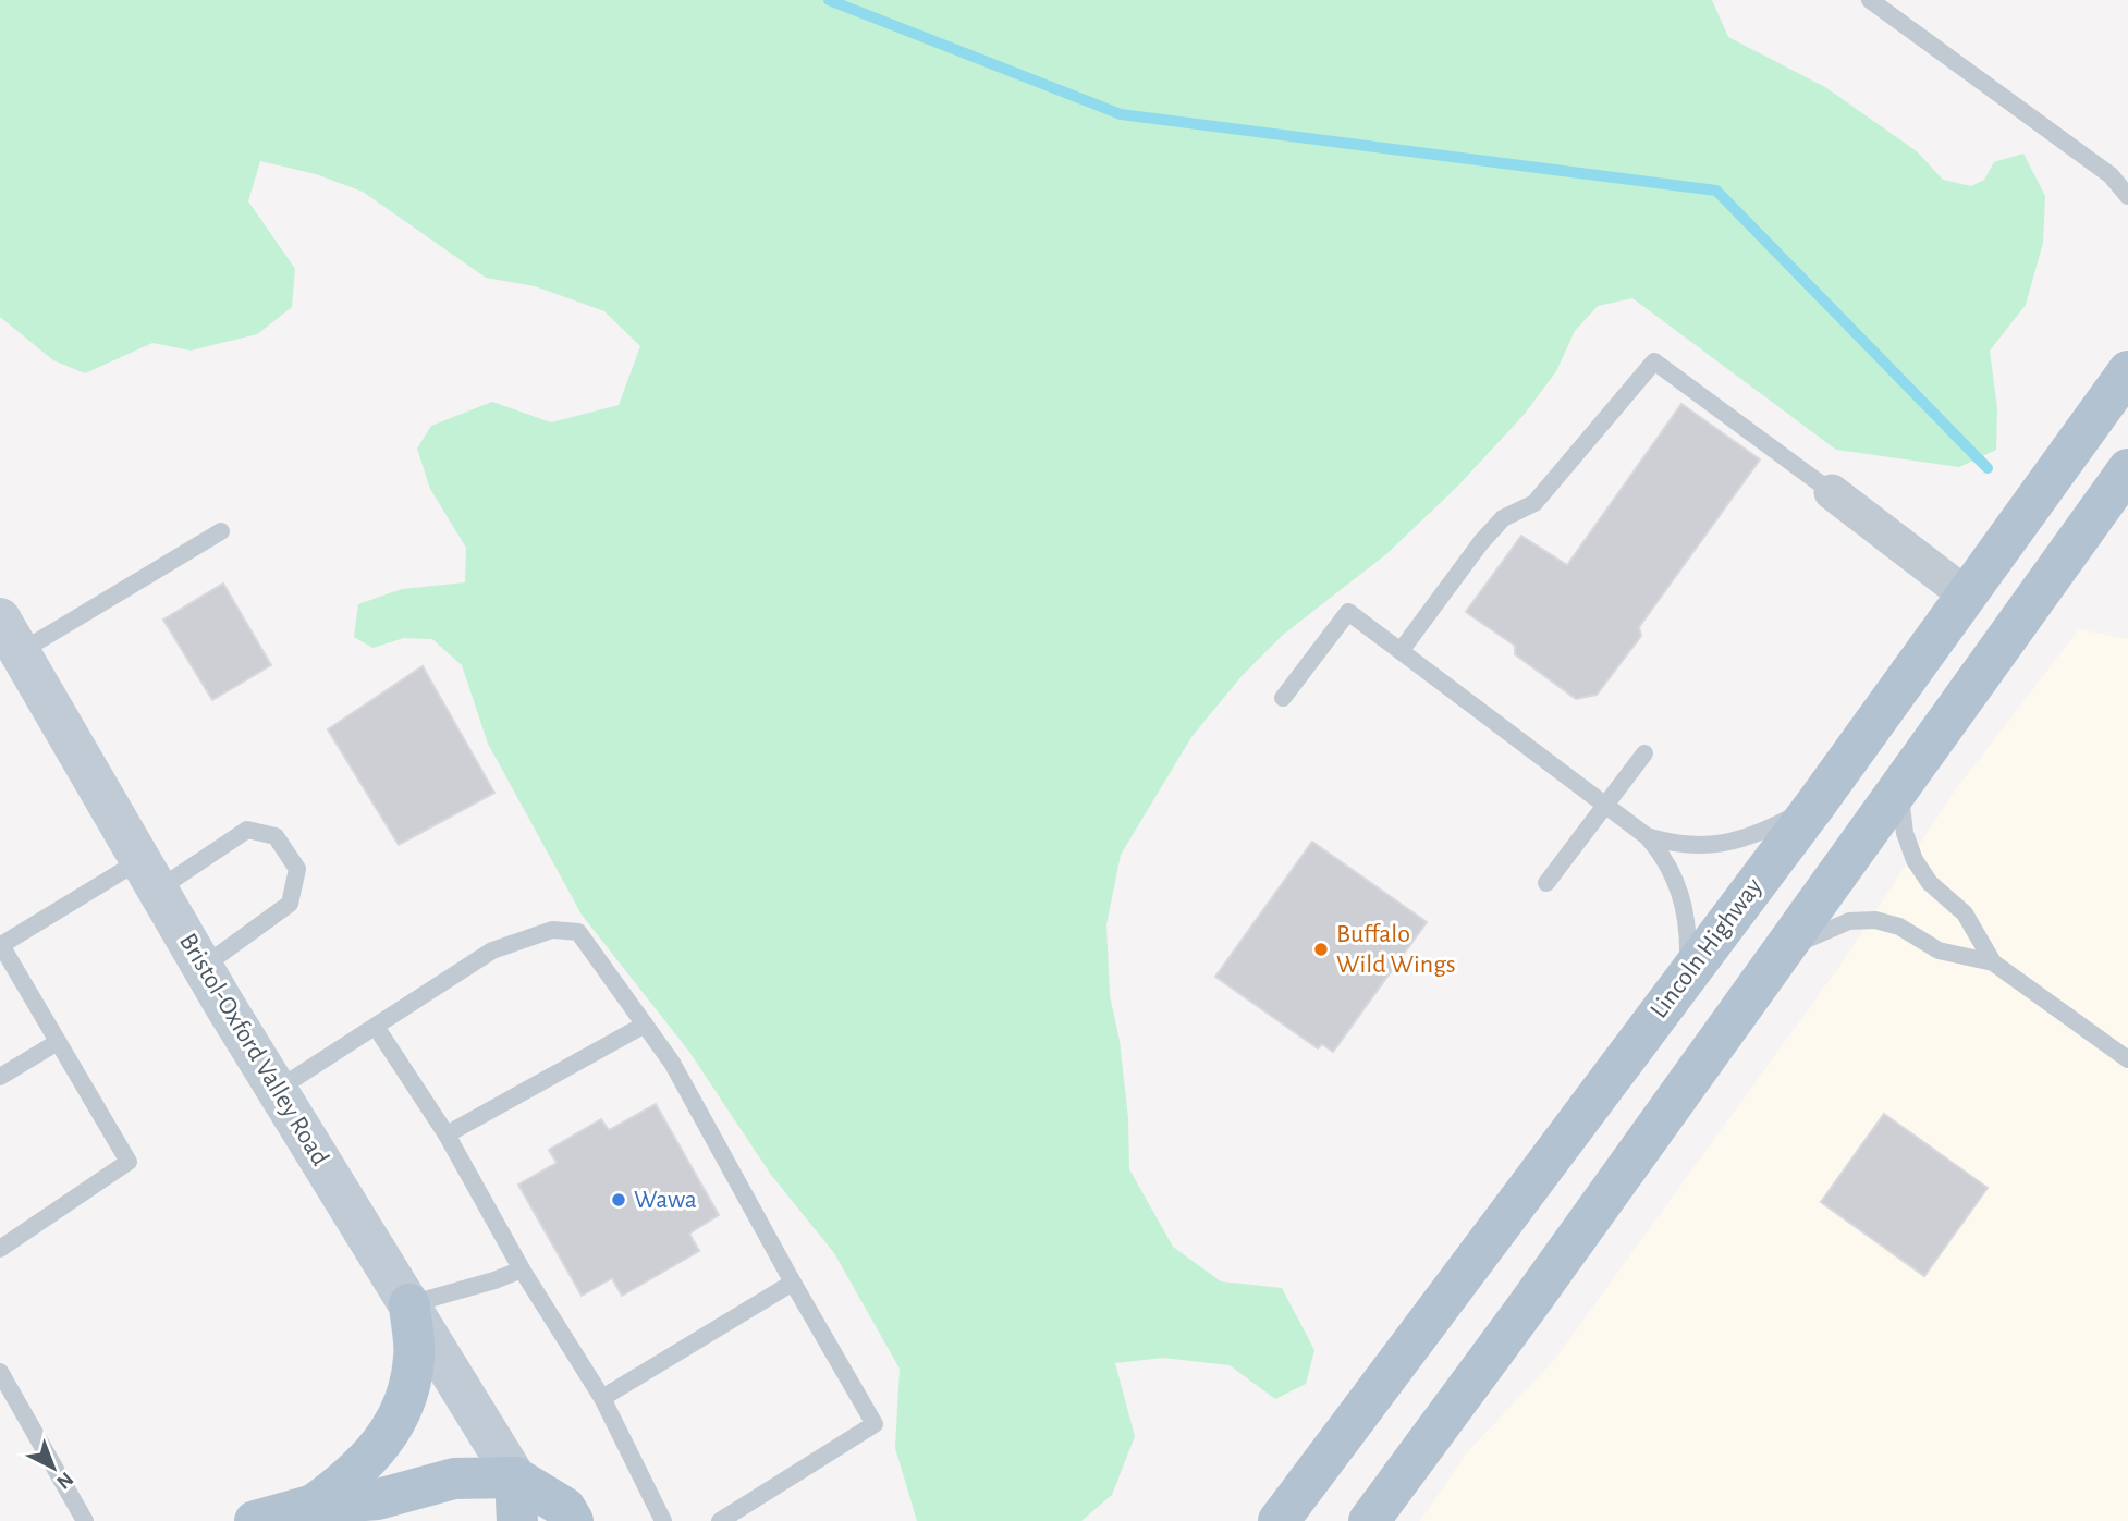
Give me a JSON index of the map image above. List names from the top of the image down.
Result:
{
  "streets": {
    "main road": ["Lincoln Highway", "Bristol-Oxford Valley Road"]
  },
  "places": ["Buffalo Wild Wings", "Wawa"],
  "north": "bottom right"
}
